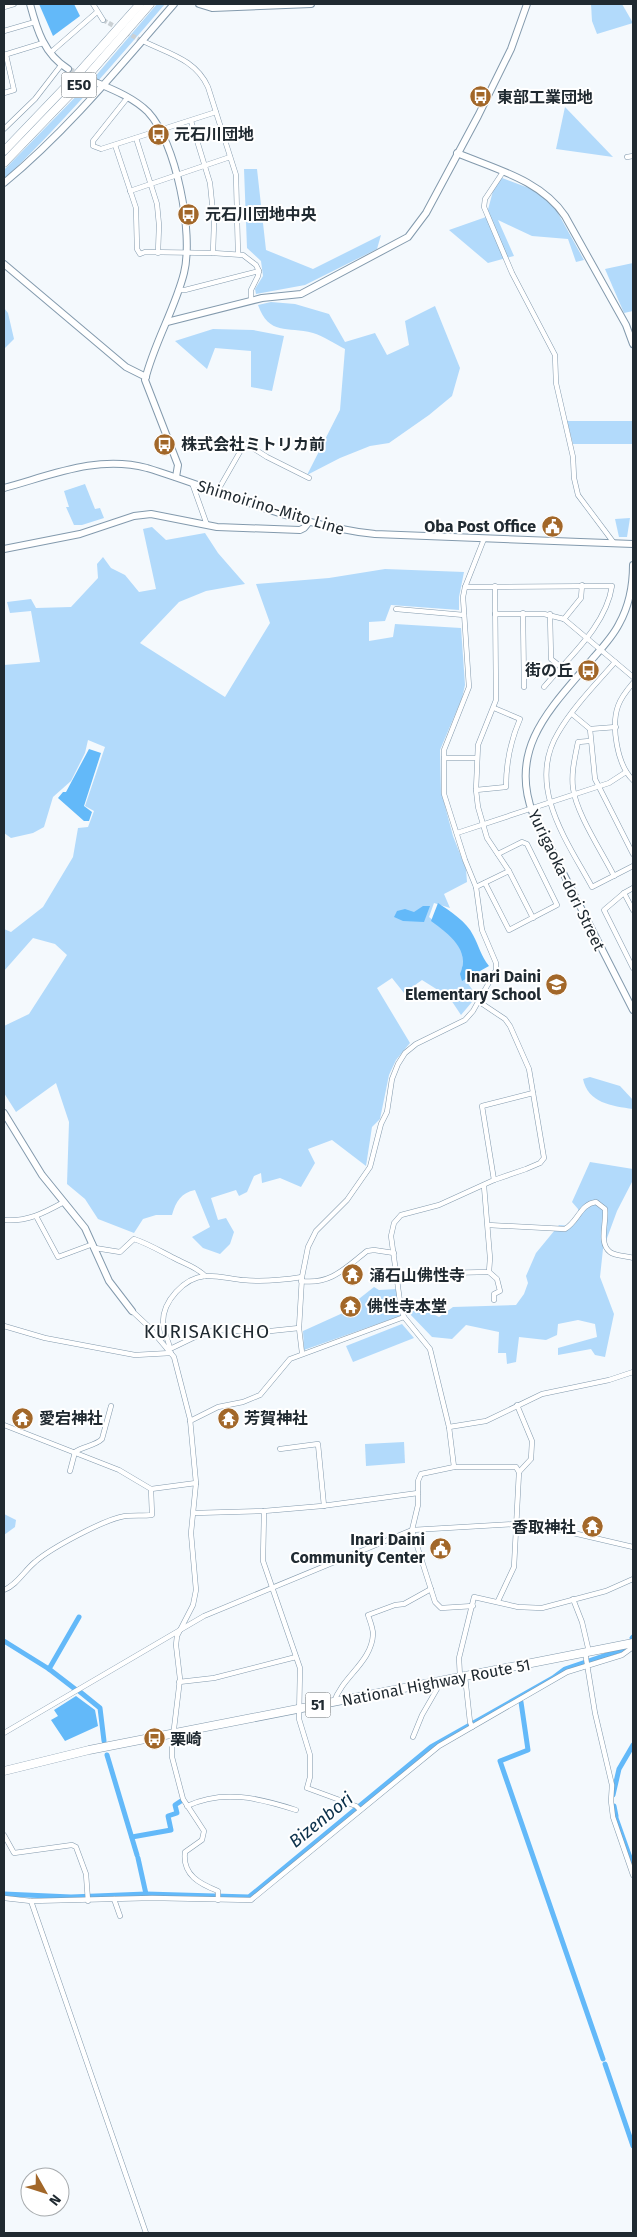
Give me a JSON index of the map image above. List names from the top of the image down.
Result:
{
  "streets": {
    "highway": ["E50", "National Highway Route 51", "51"],
    "street": ["Shimoirino-Mito Line", "Yurigaoka-dori Street"]
  },
  "districts": ["KURISAKICHO"],
  "water": ["Bizenbori"],
  "places": {
    "bus stop": [
      "東部工業団地",
      "元石川団地",
      "元石川団地中央",
      "株式会社ミトリカ前",
      "街の丘",
      "栗崎"
    ],
    "public building": ["Oba Post Office", "Inari Daini Community Center"],
    "school or university": ["Inari Daini Elementary School"],
    "temple": [
      "涌石山佛性寺",
      "佛性寺本堂",
      "愛宕神社",
      "芳賀神社",
      "香取神社"
    ]
  },
  "north": "bottom right"
}
